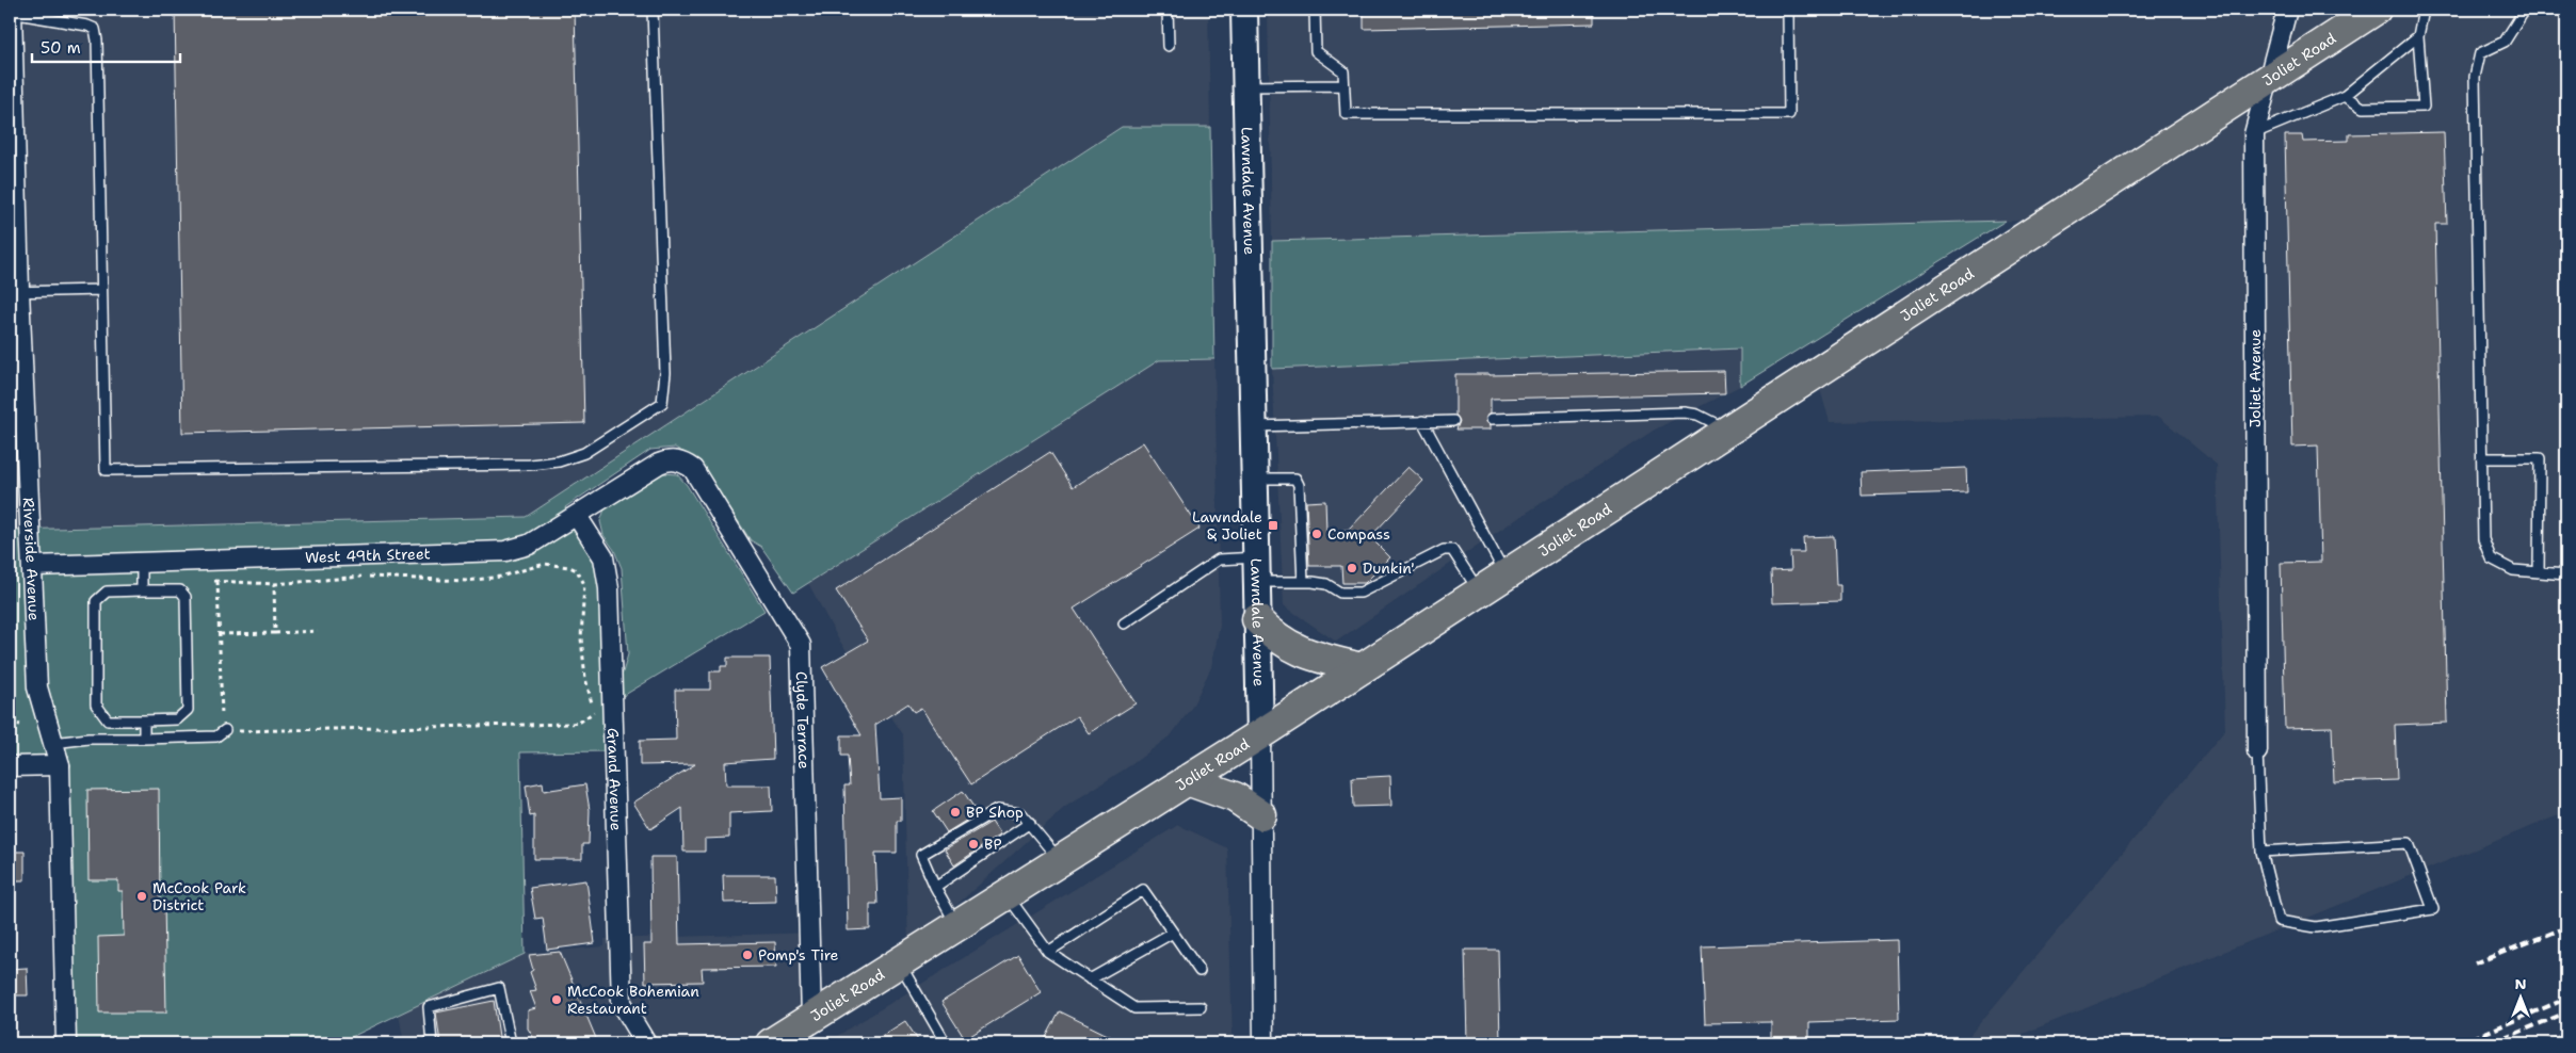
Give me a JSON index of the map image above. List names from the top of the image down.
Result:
{
  "streets": {
    "main road": ["Joliet Road"],
    "street": [
      "Lawndale Avenue",
      "Joliet Avenue",
      "West 49th Street",
      "Riverside Avenue",
      "Clyde Terrace",
      "Grand Avenue"
    ]
  },
  "crossings": [
    ["Joliet Road", "Lawndale Avenue"],
    ["Joliet Road", "Joliet Avenue"],
    ["Joliet Road", "Clyde Terrace"],
    ["West 49th Street", "Riverside Avenue"],
    ["West 49th Street", "Clyde Terrace"],
    ["West 49th Street", "Grand Avenue"]
  ],
  "places": {
    "transit": ["Lawndale & Joliet"],
    "other": [
      "Compass",
      "Dunkin'",
      "BP Shop",
      "BP",
      "McCook Park District",
      "Pomp's Tire",
      "McCook Bohemian Restaurant"
    ]
  },
  "scale_bar": "50 m",
  "north": "top"
}
